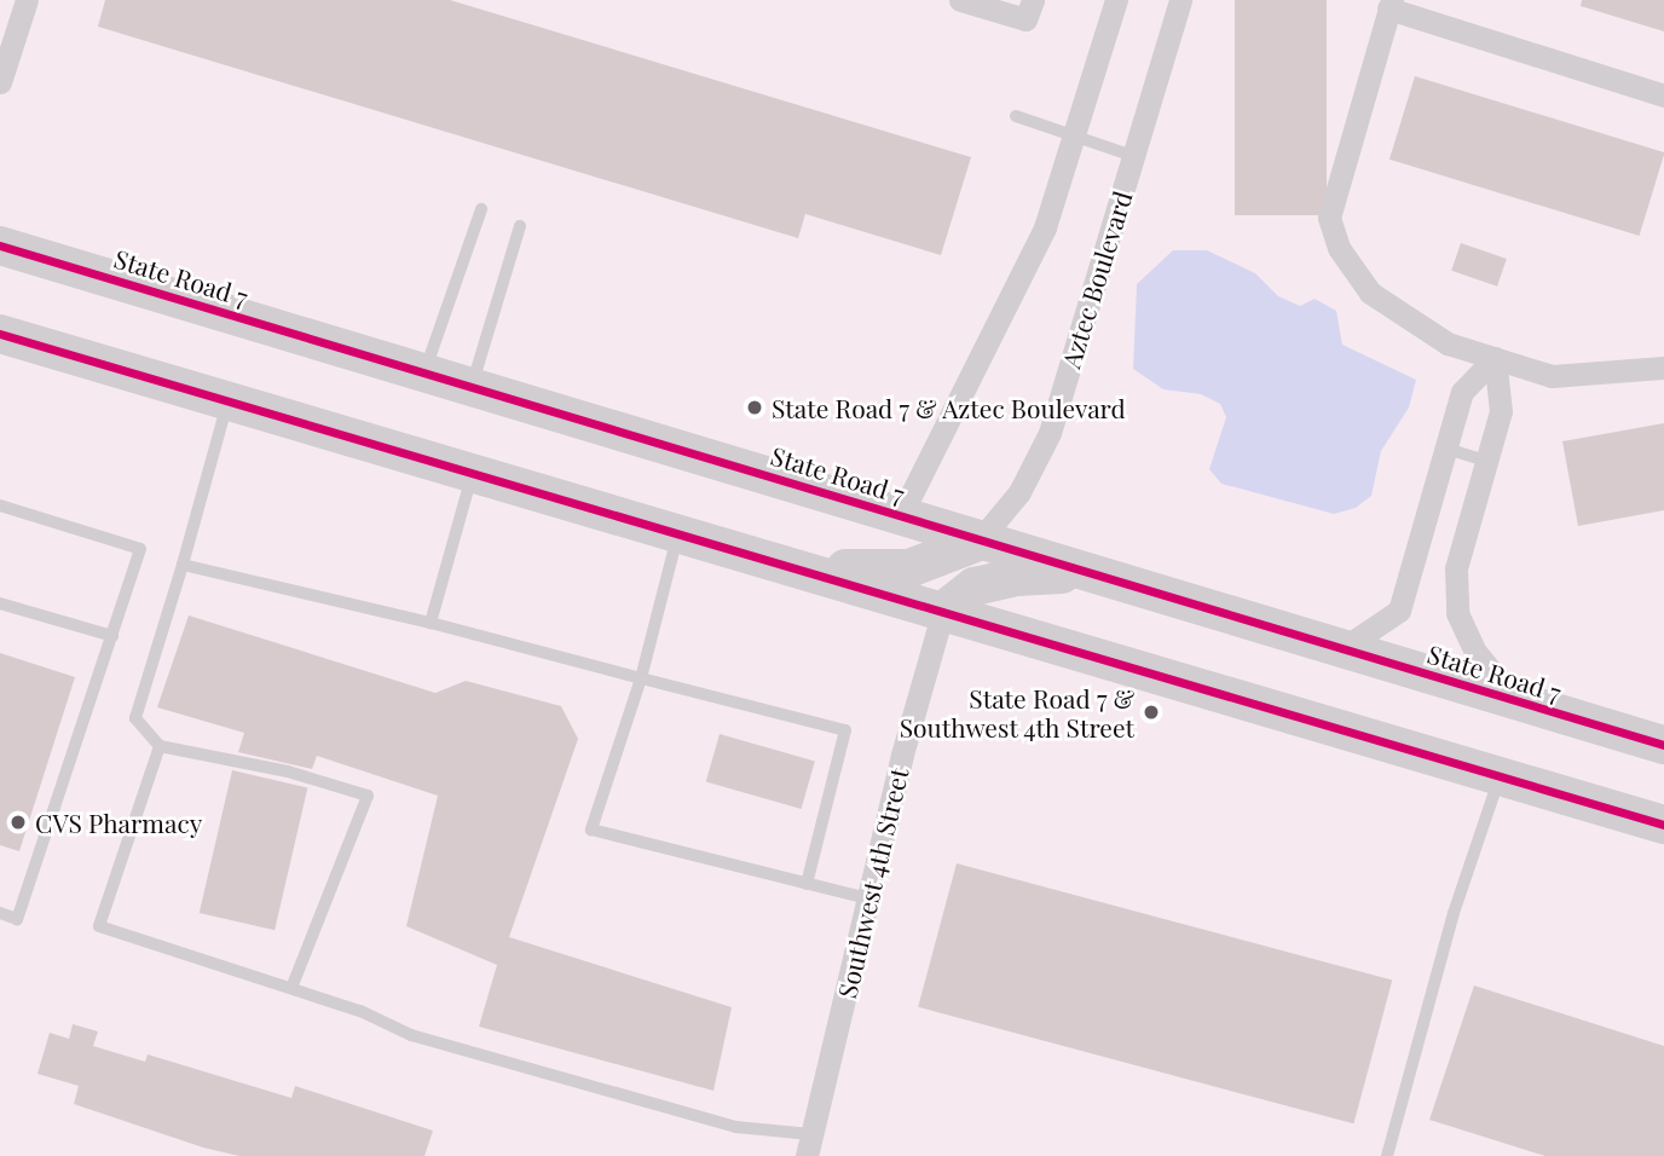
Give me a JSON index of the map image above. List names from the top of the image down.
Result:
{
  "streets": {
    "main road": ["State Road 7"],
    "street": ["Aztec Boulevard", "Southwest 4th Street"]
  },
  "crossings": [
    ["State Road 7", "Aztec Boulevard"]
  ],
  "places": ["State Road 7 & Aztec Boulevard", "State Road 7 & Southwest 4th Street", "CVS Pharmacy"]
}
